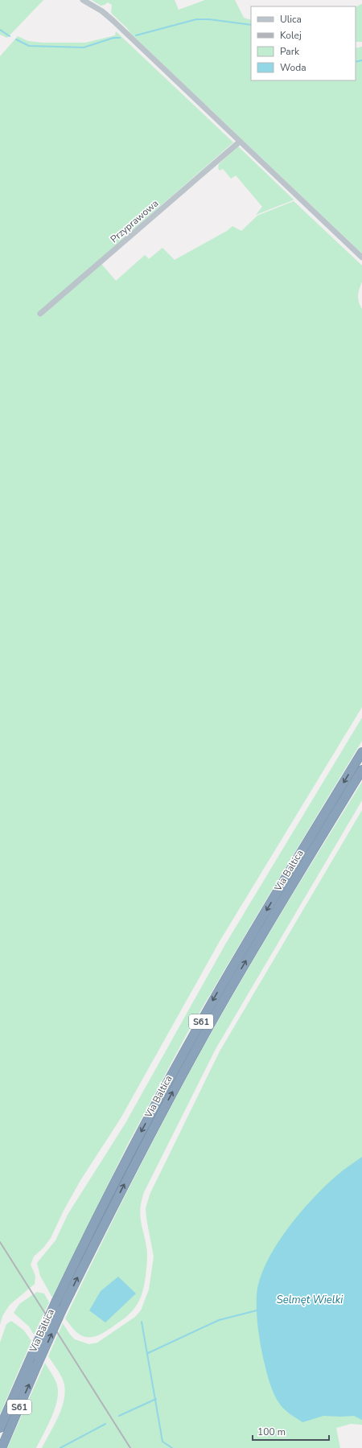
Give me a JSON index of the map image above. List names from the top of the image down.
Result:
{
  "streets": {
    "highway": ["Via Baltica", "S61"],
    "street": ["Przyprawowa"]
  },
  "water": ["Selmęt Wielki"],
  "legend": [
    "Ulica",
    "Kolej",
    "Park",
    "Woda"
  ],
  "scale_bar": "100 m"
}
